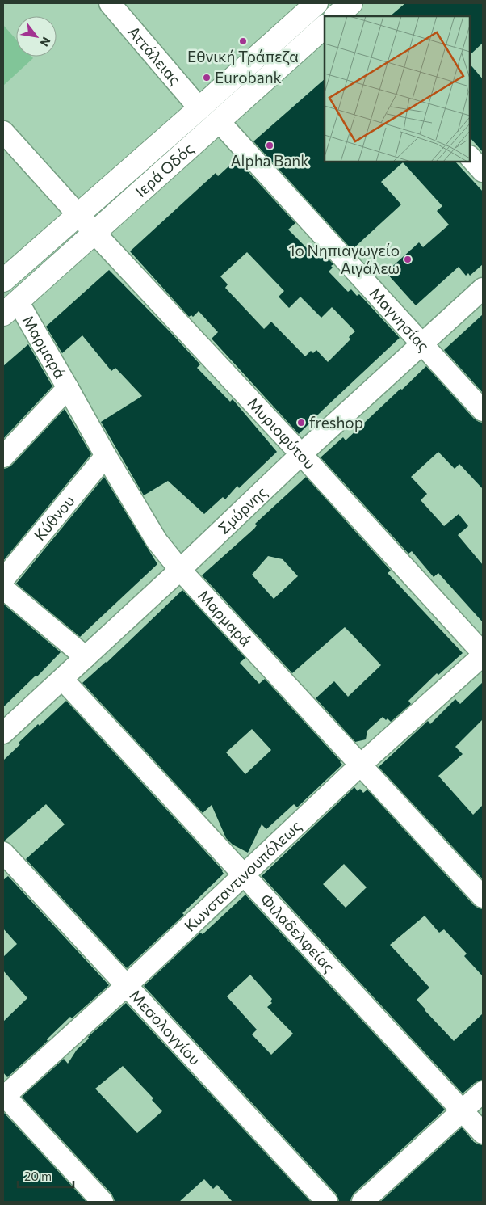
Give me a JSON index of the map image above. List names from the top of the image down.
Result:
{
  "streets": {
    "main road": ["Ιερά Οδός"],
    "street": [
      "Αττάλειας",
      "Μαγνησίας",
      "Μαρμαρά",
      "Μυριοφύτου",
      "Σμύρνης",
      "Κύθνου",
      "Κωνσταντινουπόλεως",
      "Φιλαδελφείας",
      "Μεσολογγίου"
    ]
  },
  "crossings": [
    ["Αττάλειας", "Ιερά Οδός"],
    ["Ιερά Οδός", "Μαγνησίας"],
    ["Ιερά Οδός", "Μαρμαρά"],
    ["Ιερά Οδός", "Μυριοφύτου"],
    ["Μαγνησίας", "Σμύρνης"],
    ["Μαρμαρά", "Σμύρνης"],
    ["Μαρμαρά", "Κύθνου"],
    ["Μαρμαρά", "Κωνσταντινουπόλεως"],
    ["Μυριοφύτου", "Σμύρνης"],
    ["Μυριοφύτου", "Κωνσταντινουπόλεως"],
    ["Σμύρνης", "Φιλαδελφείας"],
    ["Κωνσταντινουπόλεως", "Φιλαδελφείας"],
    ["Κωνσταντινουπόλεως", "Μεσολογγίου"]
  ],
  "places": [
    "Εθνική Τράπεζα",
    "Eurobank",
    "Alpha Bank",
    "1ο Νηπιαγωγείο Αιγάλεω",
    "freshop"
  ],
  "scale_bar": "20 m",
  "north": "bottom right"
}
